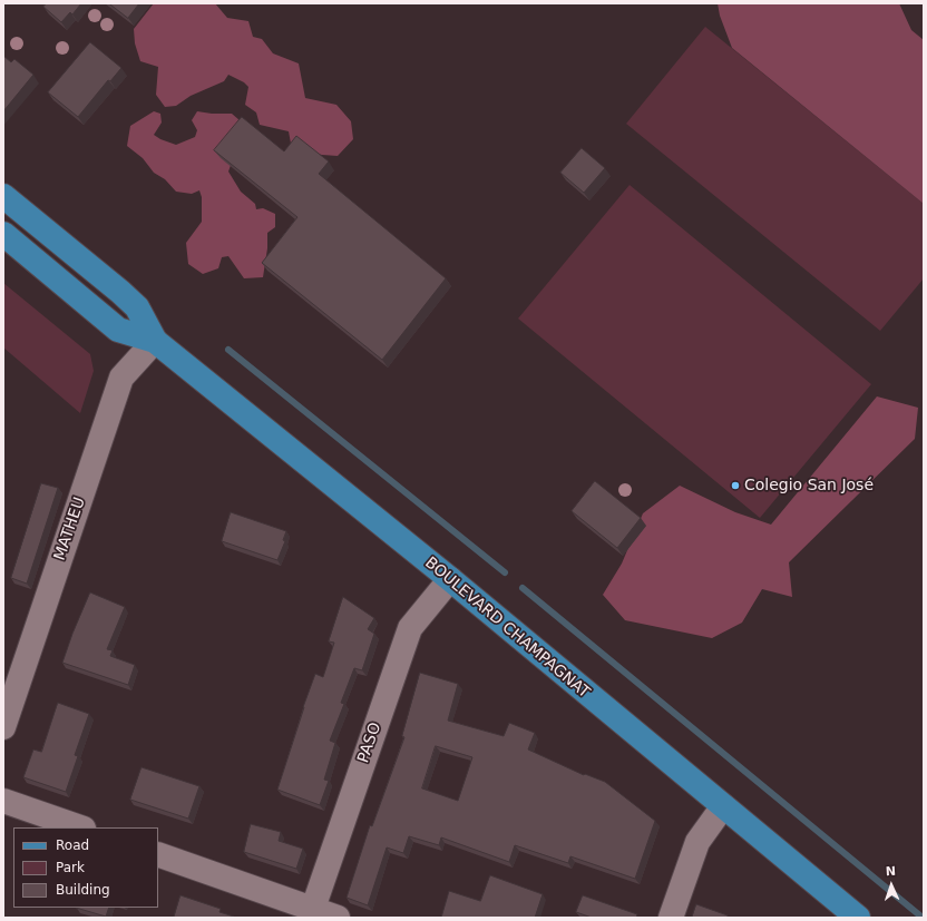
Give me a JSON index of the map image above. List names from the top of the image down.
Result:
{
  "streets": {
    "main road": ["BOULEVARD CHAMPAGNAT"],
    "street": ["MATHEU", "PASO"]
  },
  "crossings": [
    ["MATHEU", "BOULEVARD CHAMPAGNAT"],
    ["BOULEVARD CHAMPAGNAT", "PASO"]
  ],
  "places": ["Colegio San José"],
  "legend": ["Road", "Park", "Building"],
  "north": "top"
}
